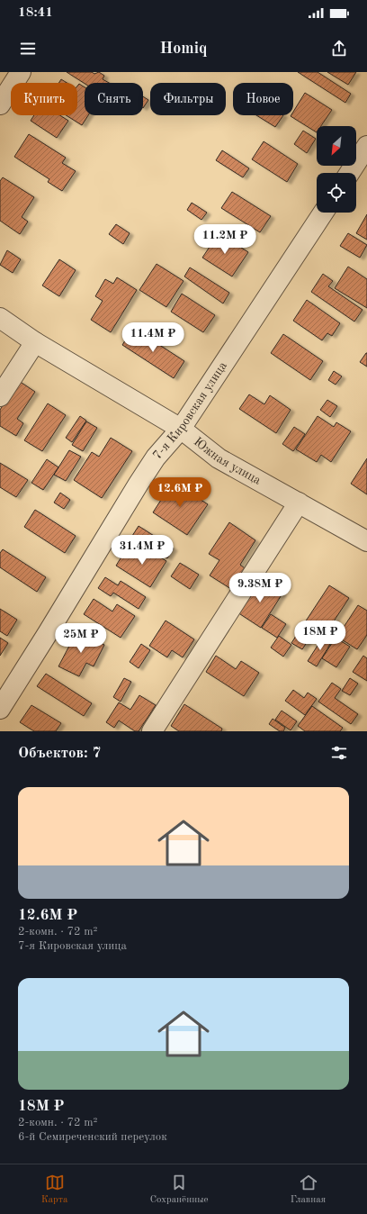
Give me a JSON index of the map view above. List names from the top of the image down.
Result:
{
  "streets": {
    "street": ["7-я Кировская улица", "Южная улица"]
  },
  "crossings": [
    ["7-я Кировская улица", "Южная улица"]
  ],
  "north": "bottom left",
  "page": {
    "status": "18:41",
    "header": "Homiq",
    "chip": [
      "Купить",
      "Снять",
      "Фильтры",
      "Новое"
    ],
    "price": [
      "11.2M ₽",
      "11.4M ₽",
      "12.6M ₽",
      "31.4M ₽",
      "9.38M ₽",
      "18M ₽",
      "25M ₽"
    ],
    "heading": "Объектов: 7",
    "list": [
      {
        "name": "12.6M ₽",
        "note": "2-комн. · 72 m² · 7-я Кировская улица"
      },
      {
        "name": "18M ₽",
        "note": "2-комн. · 72 m² · 6-й Семиреченский переулок"
      }
    ],
    "tabs": ["Карта", "Сохранённые", "Главная"]
  }
}
